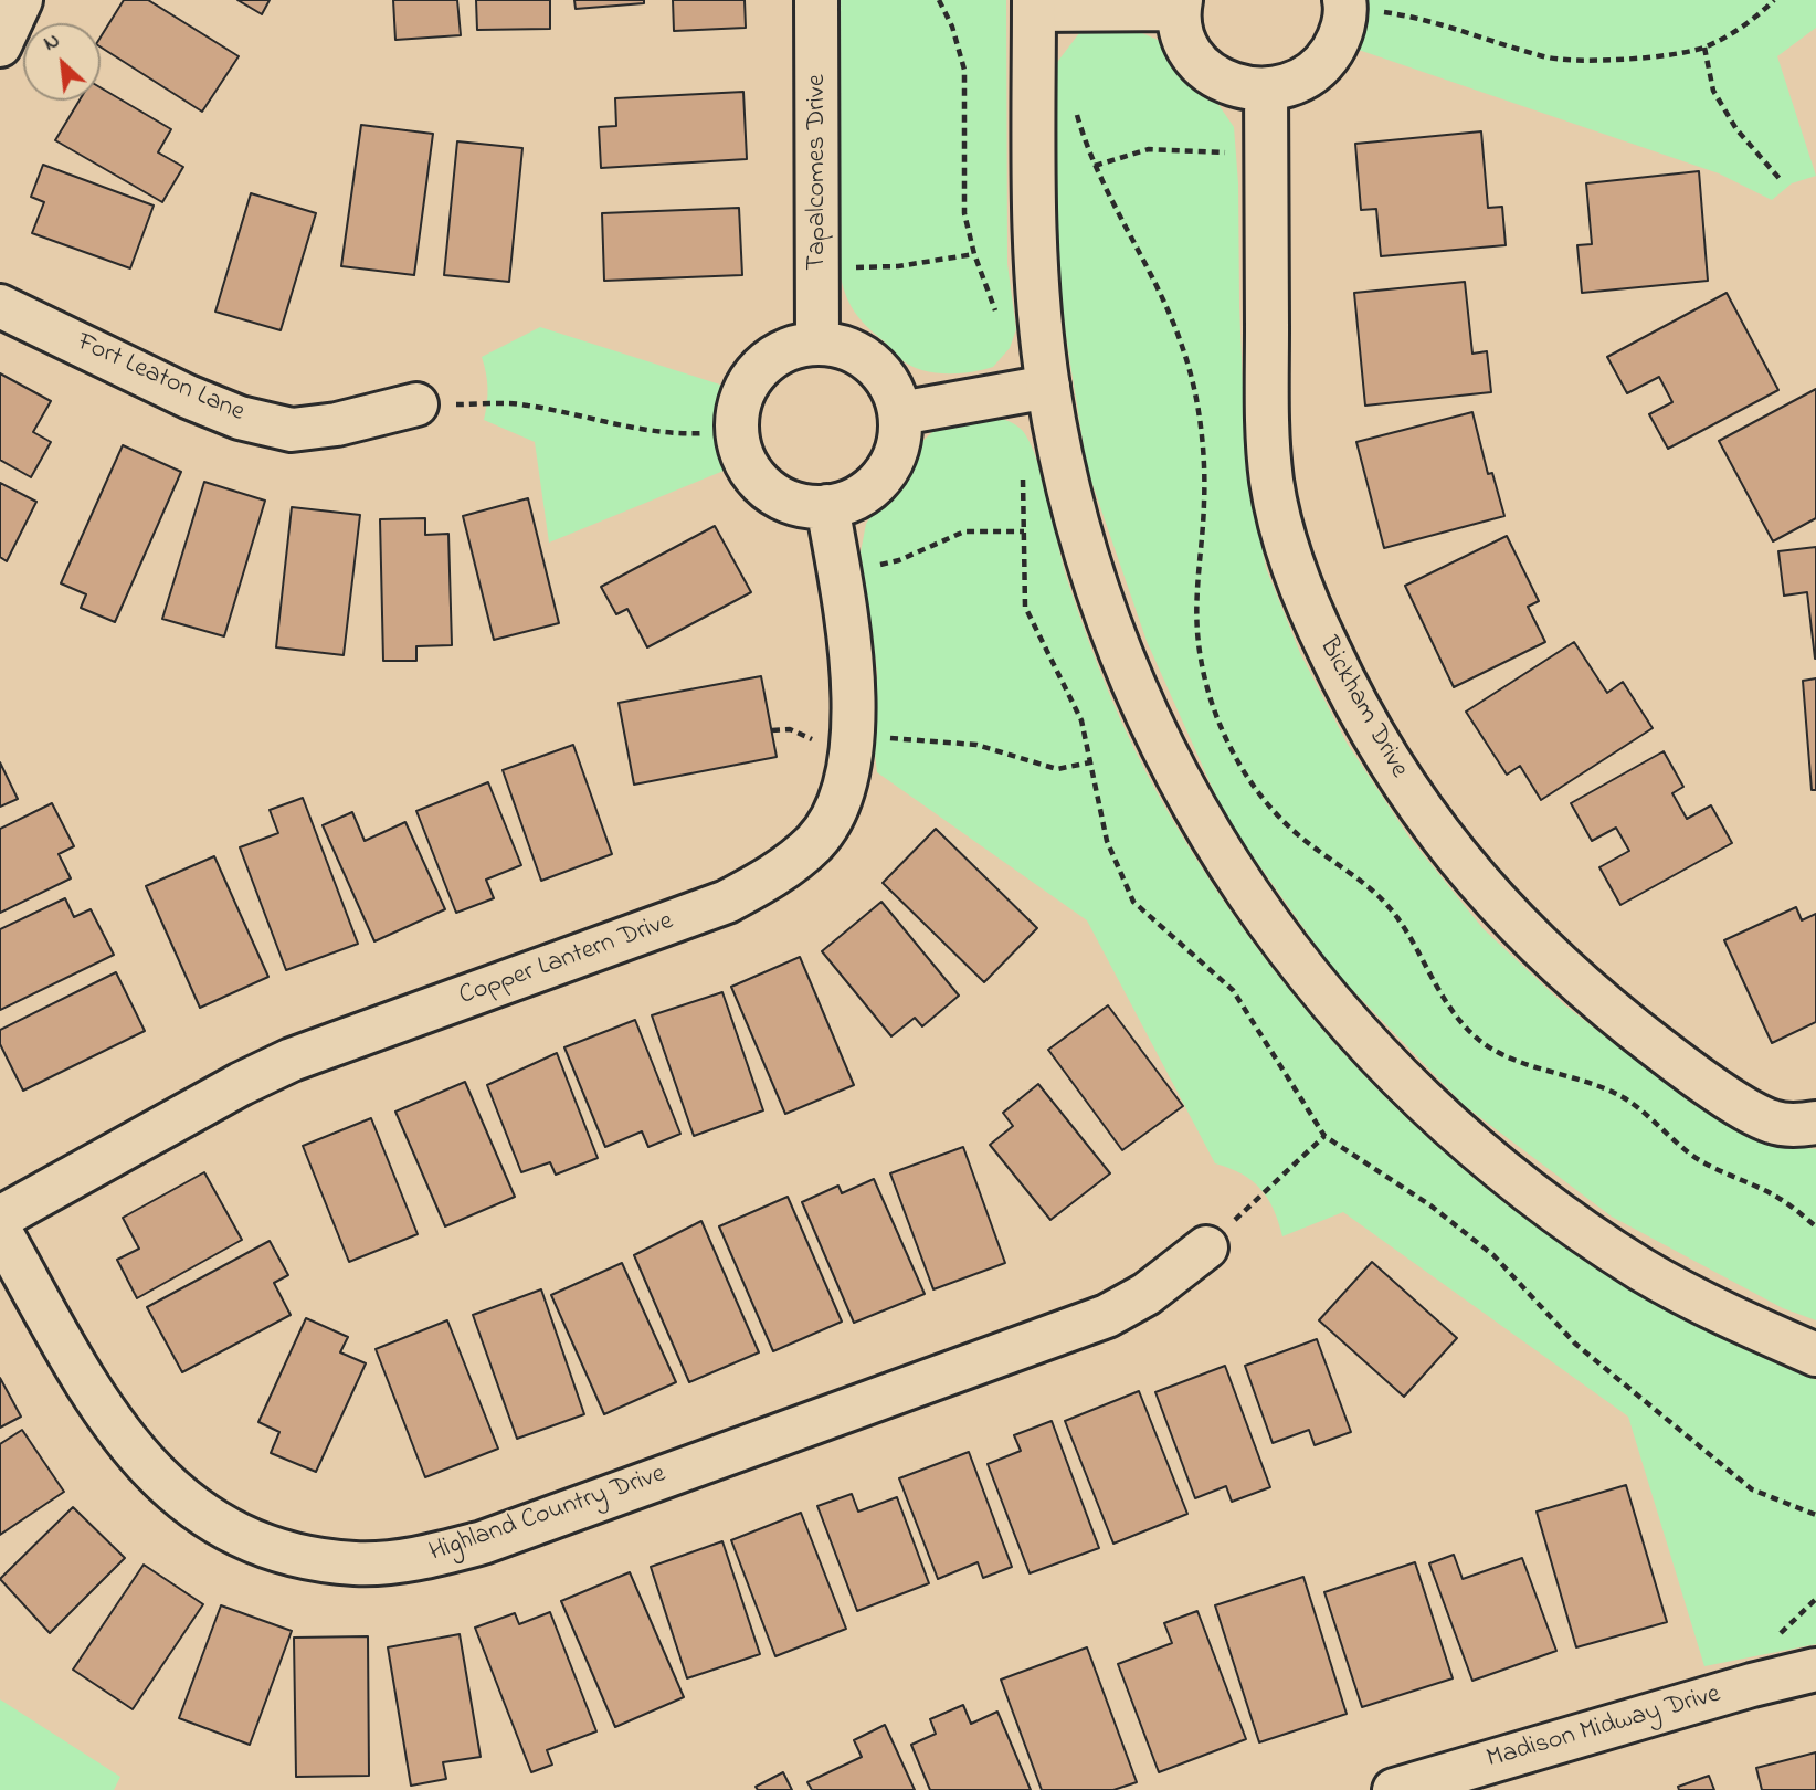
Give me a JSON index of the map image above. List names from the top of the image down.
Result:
{
  "streets": {
    "street": [
      "Tapalcomes Drive",
      "Fort Leaton Lane",
      "Bickham Drive",
      "Copper Lantern Drive",
      "Highland Country Drive",
      "Madison Midway Drive"
    ]
  },
  "crossings": [
    ["Tapalcomes Drive", "Copper Lantern Drive"]
  ],
  "north": "top left"
}
